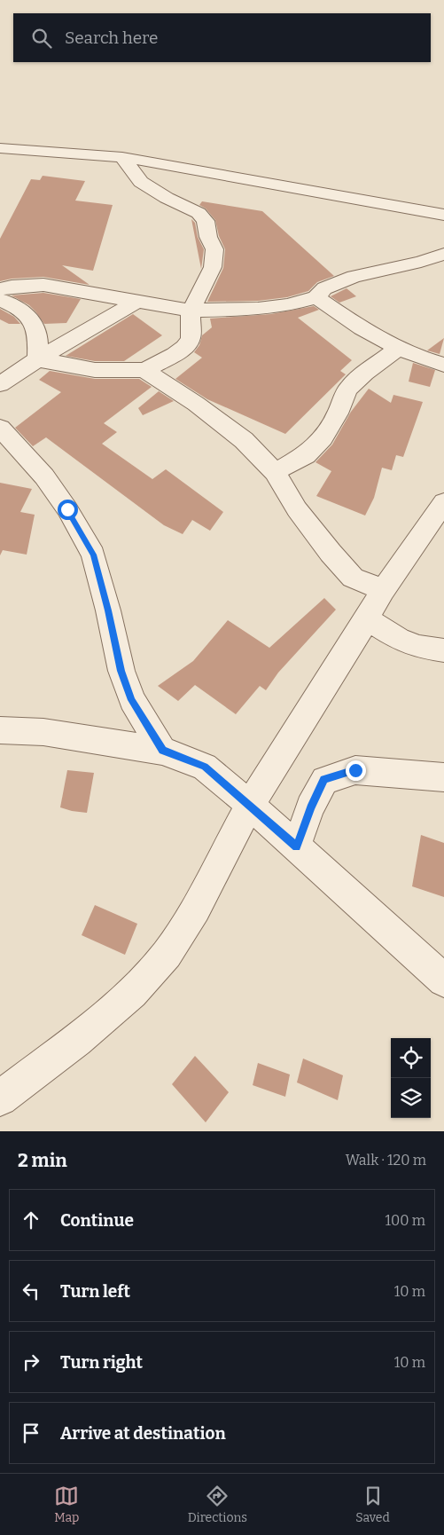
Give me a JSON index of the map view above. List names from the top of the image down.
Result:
{
  "page": {
    "search": "Search here",
    "heading": ["2 min", "Walk · 120 m"],
    "list": [
      ["Continue", "100 m"],
      ["Turn left", "10 m"],
      ["Turn right", "10 m"],
      "Arrive at destination"
    ],
    "nav": ["Map", "Directions", "Saved"]
  }
}
